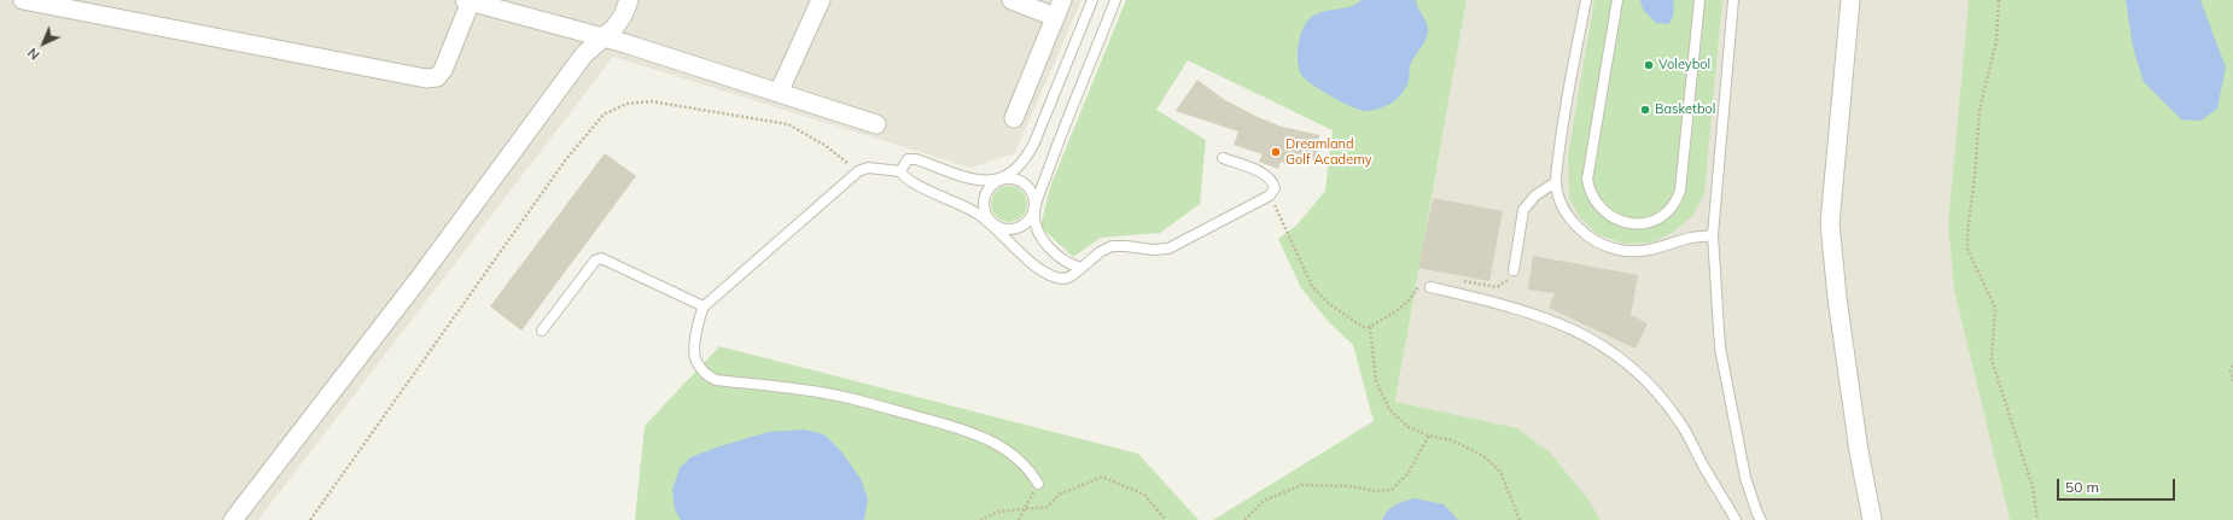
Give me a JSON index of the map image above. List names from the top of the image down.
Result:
{
  "places": ["Voleybol", "Basketbol", "Dreamland Golf Academy"],
  "scale_bar": "50 m",
  "north": "bottom left"
}
